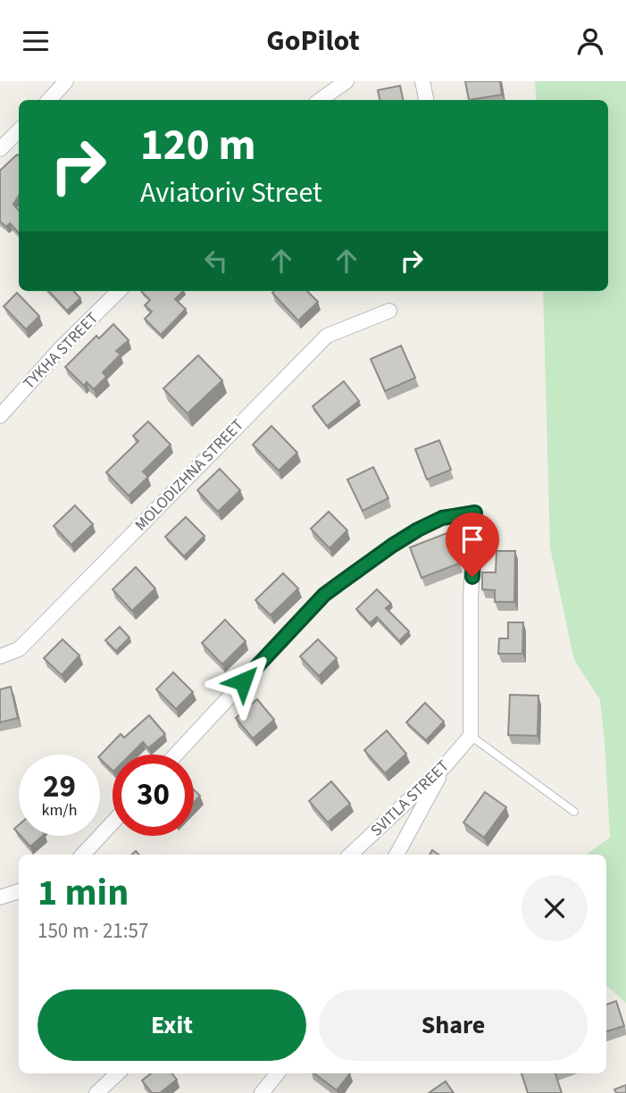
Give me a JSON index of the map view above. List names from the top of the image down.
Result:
{
  "streets": {
    "street": ["TYKHA STREET", "MOLODIZHNA STREET", "SVITLA STREET"]
  },
  "page": {
    "header": "GoPilot",
    "turn": ["120 m", "Aviatoriv Street"],
    "speed": "29 km/h",
    "limit": "30",
    "heading": ["1 min", "150 m · 21:57"],
    "buttons": ["Exit", "Share"]
  }
}
